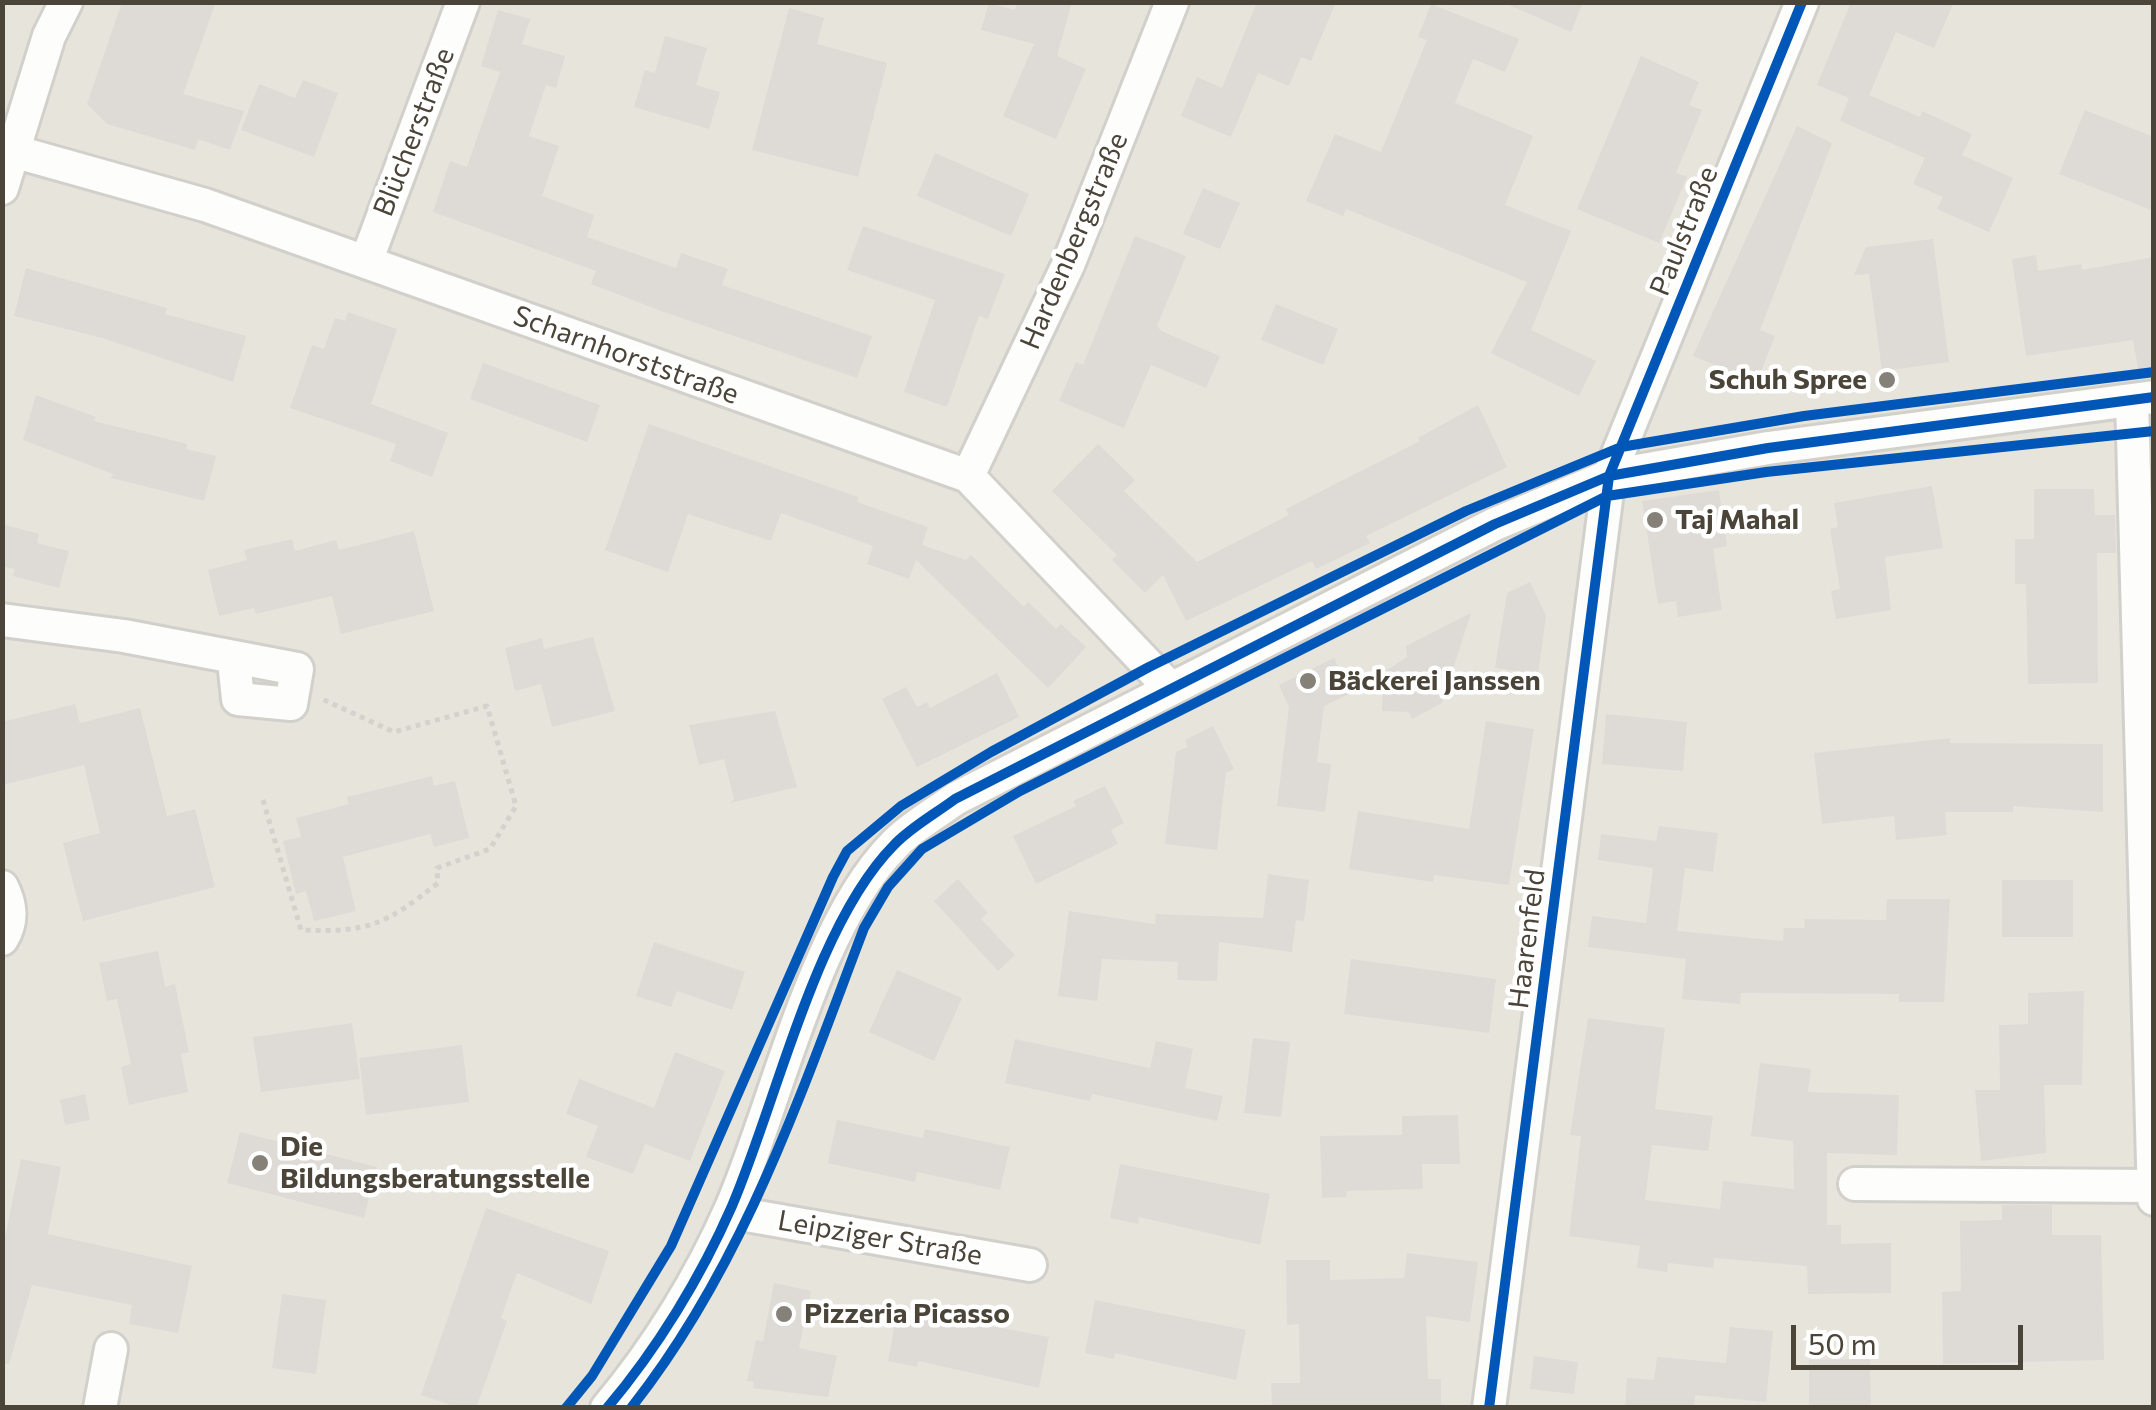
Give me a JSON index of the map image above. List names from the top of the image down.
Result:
{
  "streets": {
    "street": [
      "Blücherstraße",
      "Paulstraße",
      "Hardenbergstraße",
      "Scharnhorststraße",
      "Haarenfeld",
      "Leipziger Straße"
    ]
  },
  "crossings": [
    ["Blücherstraße", "Scharnhorststraße"],
    ["Paulstraße", "Haarenfeld"],
    ["Hardenbergstraße", "Scharnhorststraße"]
  ],
  "places": [
    "Schuh Spree",
    "Taj Mahal",
    "Bäckerei Janssen",
    "Die Bildungsberatungsstelle",
    "Pizzeria Picasso"
  ],
  "scale_bar": "50 m"
}
